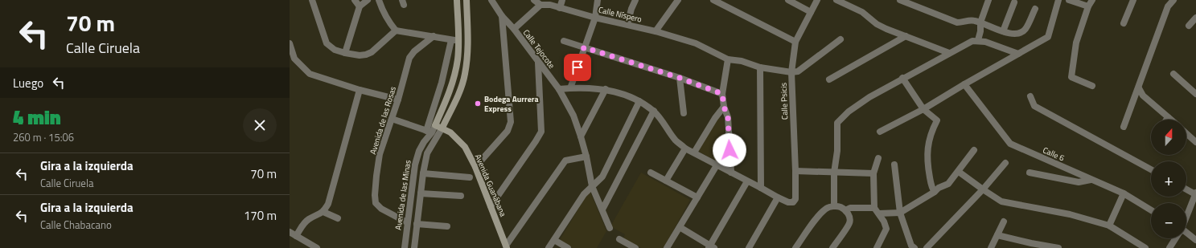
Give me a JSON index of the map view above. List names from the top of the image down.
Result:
{
  "streets": {
    "street": [
      "Calle Níspero",
      "Calle Tejocote",
      "Calle Psicis",
      "Avenida de las Rosas",
      "Calle 6",
      "Avenida Guanábana",
      "Avenida de las Minas"
    ]
  },
  "crossings": [
    ["Calle Níspero", "Calle Psicis"],
    ["Avenida de las Rosas", "Avenida de las Minas"],
    ["Avenida Guanábana", "Avenida de las Minas"]
  ],
  "places": ["Bodega Aurrera Express"],
  "north": "top",
  "page": {
    "turn": ["70 m", "Calle Ciruela"],
    "then": "Luego",
    "heading": ["4 min", "260 m · 15:06"],
    "map_buttons": ["+", "−"],
    "list": [
      {
        "name": "Gira a la izquierda",
        "note": "Calle Ciruela",
        "value": "70 m"
      },
      {
        "name": "Gira a la izquierda",
        "note": "Calle Chabacano",
        "value": "170 m"
      }
    ]
  }
}
